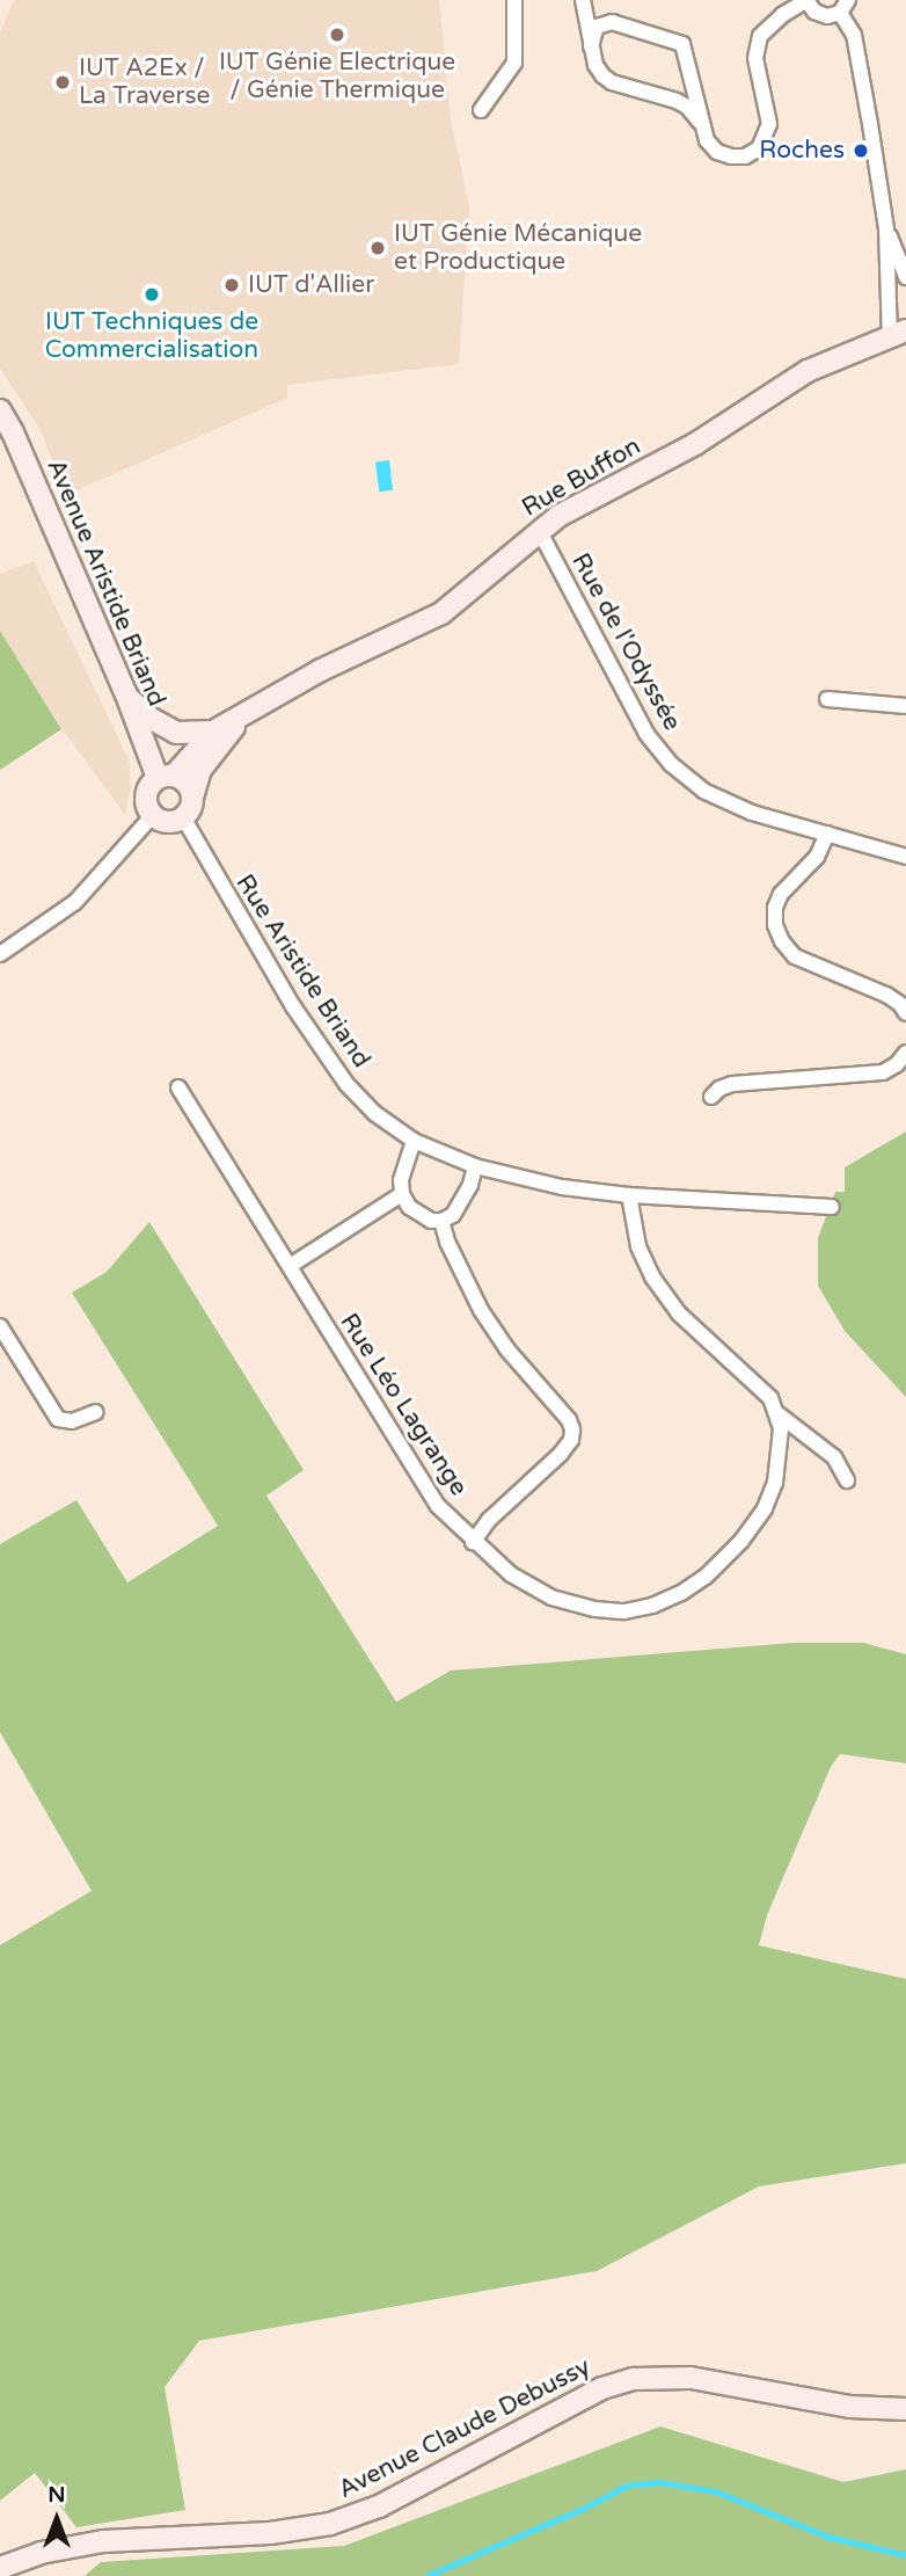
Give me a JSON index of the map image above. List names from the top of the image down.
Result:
{
  "streets": {
    "main road": ["Rue Buffon", "Avenue Aristide Briand", "Avenue Claude Debussy"],
    "street": ["Rue de l'Odyssée", "Rue Aristide Briand", "Rue Léo Lagrange"]
  },
  "crossings": [
    ["Rue Buffon", "Avenue Aristide Briand"],
    ["Rue Buffon", "Rue de l'Odyssée"],
    ["Rue Buffon", "Rue Aristide Briand"],
    ["Avenue Aristide Briand", "Rue Aristide Briand"]
  ],
  "places": [
    "IUT Génie Electrique / Génie Thermique",
    "IUT A2Ex / La Traverse",
    "Roches",
    "IUT Génie Mécanique et Productique",
    "IUT d'Allier",
    "IUT Techniques de Commercialisation"
  ],
  "north": "top"
}
